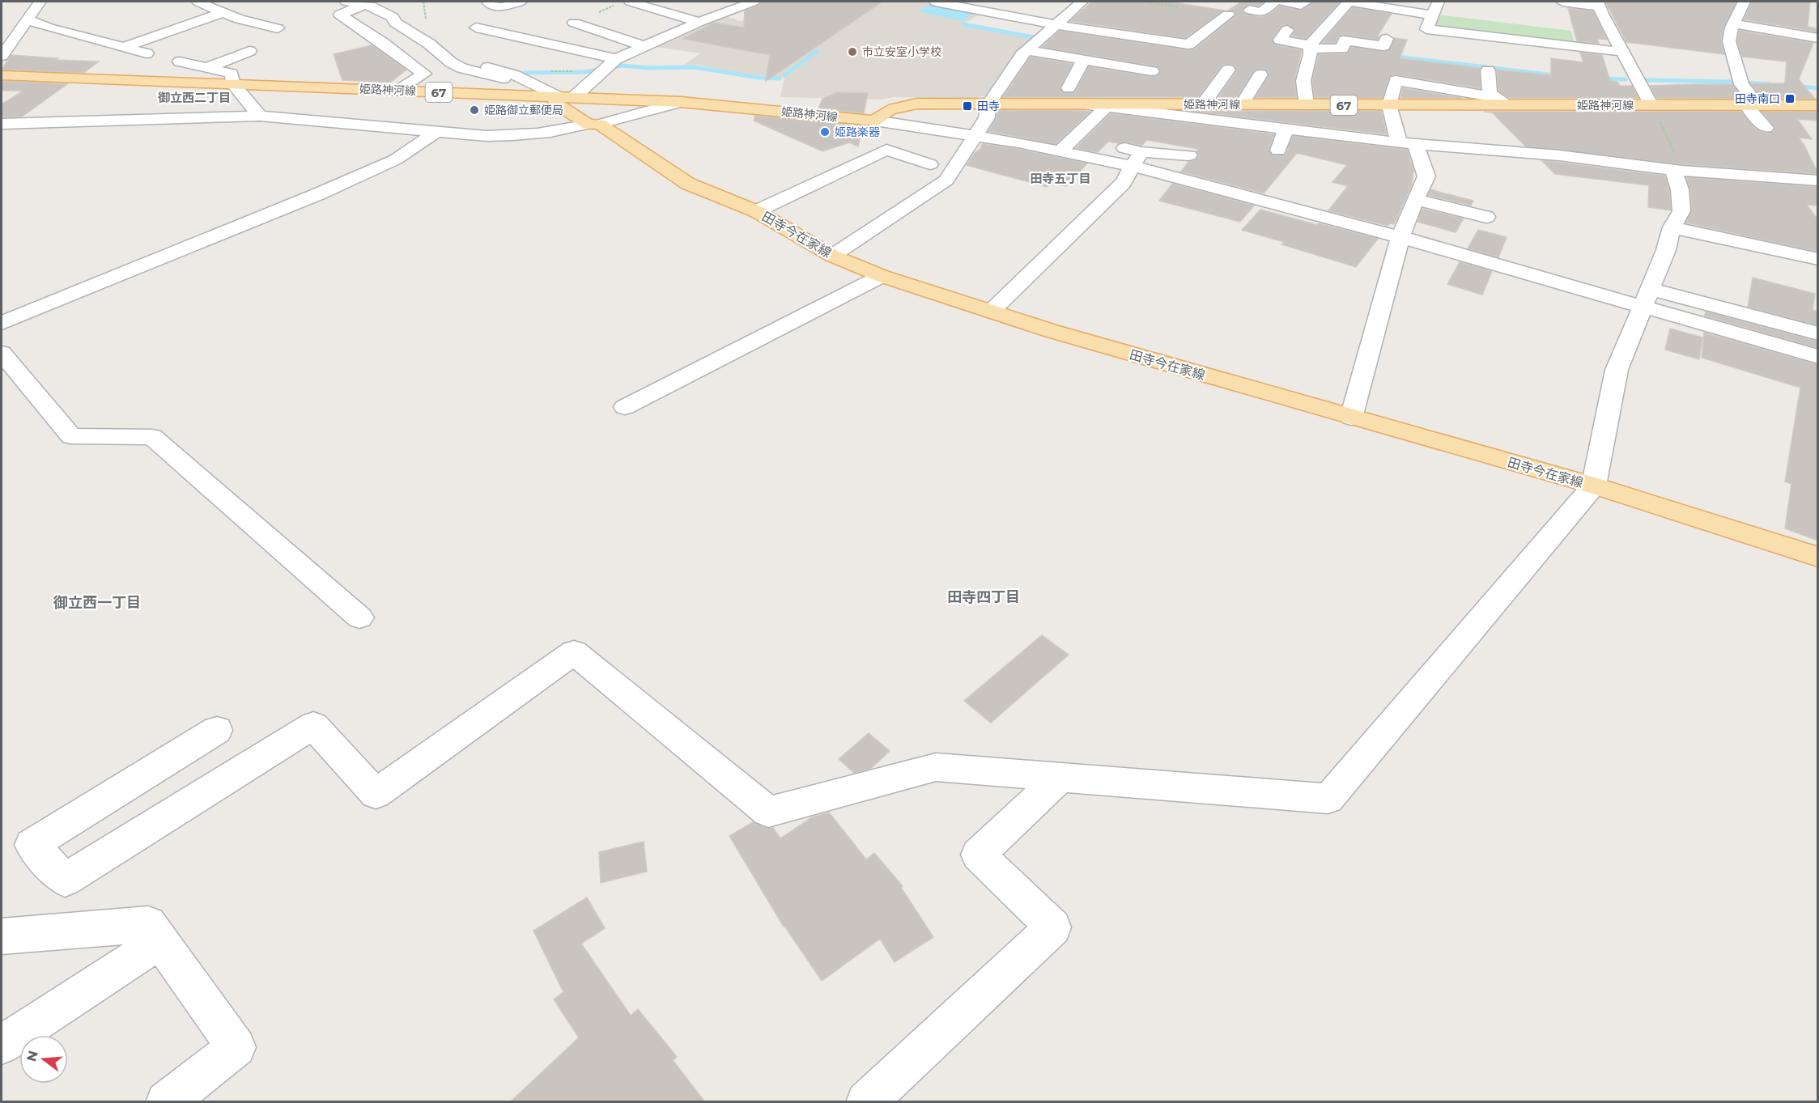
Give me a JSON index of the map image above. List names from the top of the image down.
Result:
{
  "streets": {
    "main road": ["姫路神河線", "67", "田寺今在家線"]
  },
  "crossings": [
    ["姫路神河線", "田寺今在家線"]
  ],
  "districts": [
    "御立西二丁目",
    "田寺五丁目",
    "田寺四丁目",
    "御立西一丁目"
  ],
  "places": {
    "other": ["市立安室小学校", "姫路御立郵便局", "姫路楽器"],
    "transit": ["田寺南口", "田寺"]
  },
  "north": "left"
}
